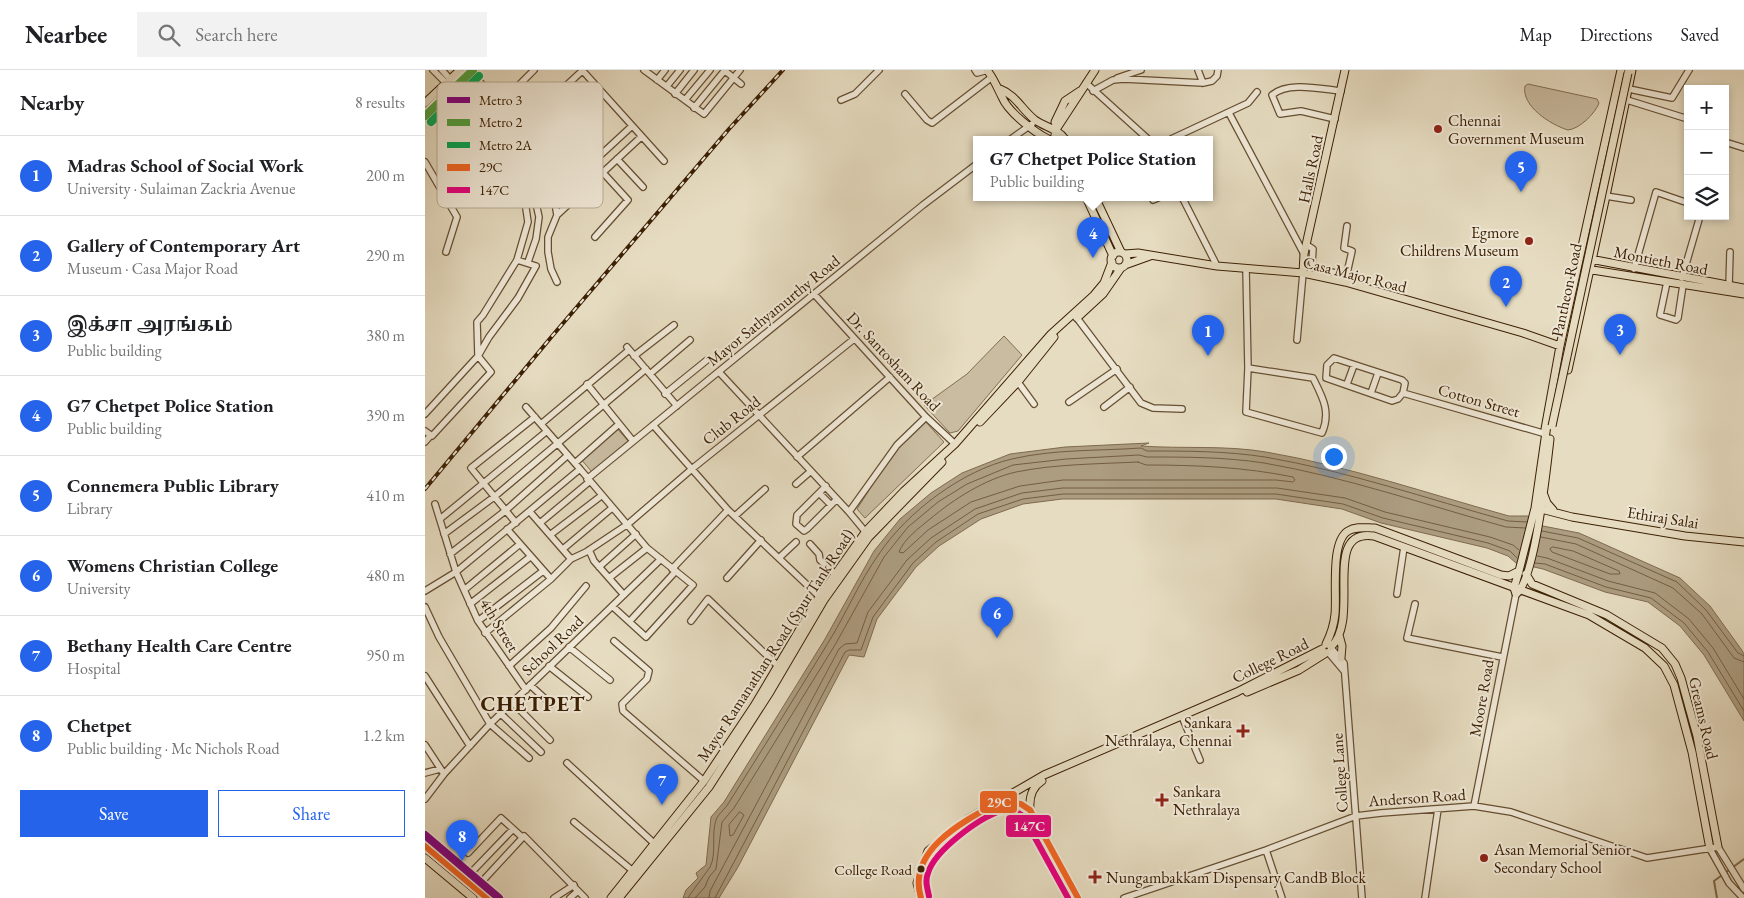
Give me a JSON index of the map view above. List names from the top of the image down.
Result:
{
  "streets": {
    "main road": [
      "Halls Road",
      "Montieth Road",
      "Casa Major Road",
      "Pantheon Road",
      "Ethiraj Salai",
      "Mayor Ramanathan Road (Spur Tank Road)",
      "College Road",
      "Greams Road"
    ],
    "street": [
      "Mayor Sathyamurthy Road",
      "Dr. Santosham Road",
      "Cotton Street",
      "Club Road",
      "4th Street",
      "School Road",
      "Moore Road",
      "College Lane",
      "Anderson Road"
    ]
  },
  "crossings": [
    ["Halls Road", "Casa Major Road"],
    ["Pantheon Road", "Cotton Street"],
    ["Pantheon Road", "Ethiraj Salai"],
    ["Mayor Sathyamurthy Road", "Dr. Santosham Road"],
    ["Dr. Santosham Road", "Club Road"],
    ["Dr. Santosham Road", "Mayor Ramanathan Road (Spur Tank Road)"],
    ["Club Road", "4th Street"],
    ["4th Street", "School Road"],
    ["College Road", "Moore Road"],
    ["College Road", "Greams Road"],
    ["Moore Road", "Greams Road"],
    ["Moore Road", "Anderson Road"],
    ["Greams Road", "Anderson Road"],
    ["College Lane", "Anderson Road"]
  ],
  "districts": ["CHETPET"],
  "places": {
    "other": [
      "Chennai Government Museum",
      "Egmore Childrens Museum",
      "Asan Memorial Senior Secondary School",
      "College Road"
    ],
    "health": ["Sankara Nethralaya, Chennai", "Sankara Nethralaya", "Nungambakkam Dispensary CandB Block"]
  },
  "lines": [
    "metro line 2",
    "transit line 29C",
    "metro line 2A",
    "transit line 147C",
    "metro line 3"
  ],
  "legend": [
    "Metro 3",
    "Metro 2",
    "Metro 2A",
    "29C",
    "147C"
  ],
  "page": {
    "header": "Nearbee",
    "search": "Search here",
    "nav": ["Map", "Directions", "Saved"],
    "heading": ["Nearby", "8 results"],
    "map_buttons": ["+", "−"],
    "list": [
      {
        "mark": "1",
        "name": "Madras School of Social Work",
        "note": "University · Sulaiman Zackria Avenue",
        "value": "200 m"
      },
      {
        "mark": "2",
        "name": "Gallery of Contemporary Art",
        "note": "Museum · Casa Major Road",
        "value": "290 m"
      },
      {
        "mark": "3",
        "name": "இக்சா அரங்கம்",
        "note": "Public building",
        "value": "380 m"
      },
      {
        "mark": "4",
        "name": "G7 Chetpet Police Station",
        "note": "Public building",
        "value": "390 m"
      },
      {
        "mark": "5",
        "name": "Connemera Public Library",
        "note": "Library",
        "value": "410 m"
      },
      {
        "mark": "6",
        "name": "Womens Christian College",
        "note": "University",
        "value": "480 m"
      },
      {
        "mark": "7",
        "name": "Bethany Health Care Centre",
        "note": "Hospital",
        "value": "950 m"
      },
      {
        "mark": "8",
        "name": "Chetpet",
        "note": "Public building · Mc Nichols Road",
        "value": "1.2 km"
      }
    ],
    "popup": ["G7 Chetpet Police Station", "Public building"],
    "pins": [
      "5",
      "4",
      "2",
      "3",
      "1",
      "6",
      "7",
      "8"
    ],
    "buttons": ["Save", "Share"]
  }
}
